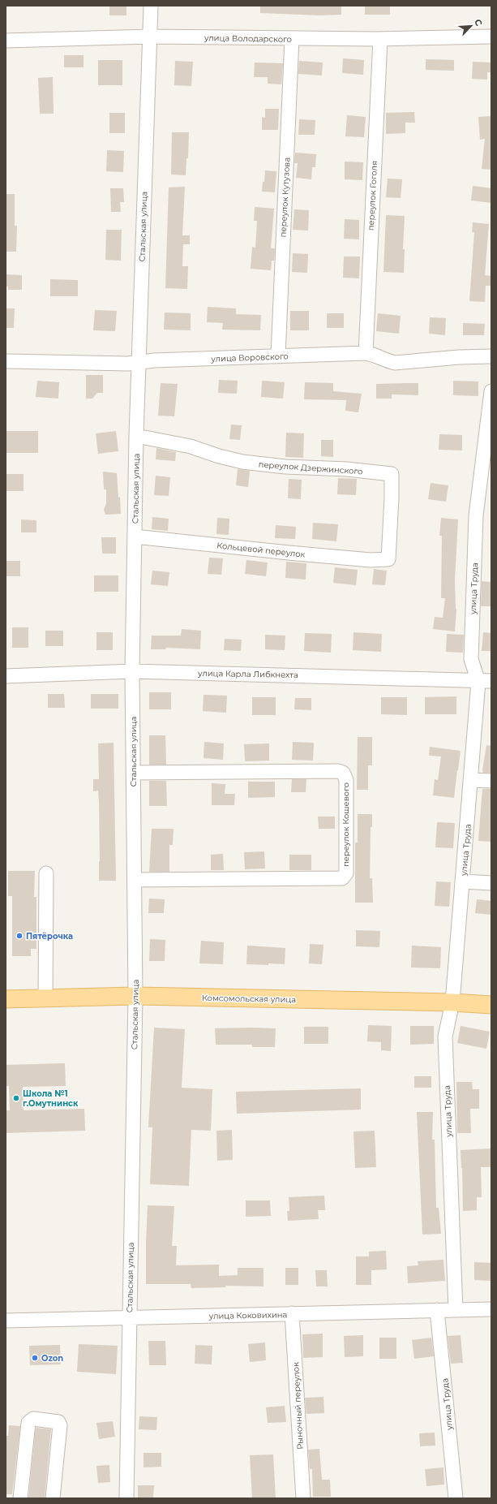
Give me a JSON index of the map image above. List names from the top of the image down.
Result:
{
  "streets": {
    "main road": ["Комсомольская улица"],
    "street": [
      "улица Володарского",
      "переулок Гоголя",
      "переулок Кутузова",
      "Стальская улица",
      "улица Воровского",
      "переулок Дзержинского",
      "Кольцевой переулок",
      "улица Труда",
      "улица Карла Либкнехта",
      "переулок Кошевого",
      "улица Коковихина",
      "Рыночный переулок"
    ]
  },
  "crossings": [
    ["улица Володарского", "переулок Гоголя"],
    ["улица Володарского", "переулок Кутузова"],
    ["улица Володарского", "Стальская улица"],
    ["переулок Гоголя", "улица Воровского"],
    ["переулок Кутузова", "улица Воровского"],
    ["Стальская улица", "улица Воровского"],
    ["Стальская улица", "переулок Дзержинского"],
    ["Стальская улица", "Кольцевой переулок"],
    ["Стальская улица", "улица Карла Либкнехта"],
    ["Стальская улица", "переулок Кошевого"],
    ["Стальская улица", "Комсомольская улица"],
    ["Стальская улица", "улица Коковихина"],
    ["переулок Дзержинского", "Кольцевой переулок"],
    ["улица Труда", "улица Карла Либкнехта"],
    ["улица Труда", "Комсомольская улица"],
    ["улица Труда", "улица Коковихина"],
    ["улица Коковихина", "Рыночный переулок"]
  ],
  "places": ["Пятёрочка", "Школа №1 г.Омутнинск", "Ozon"],
  "north": "top right"
}
